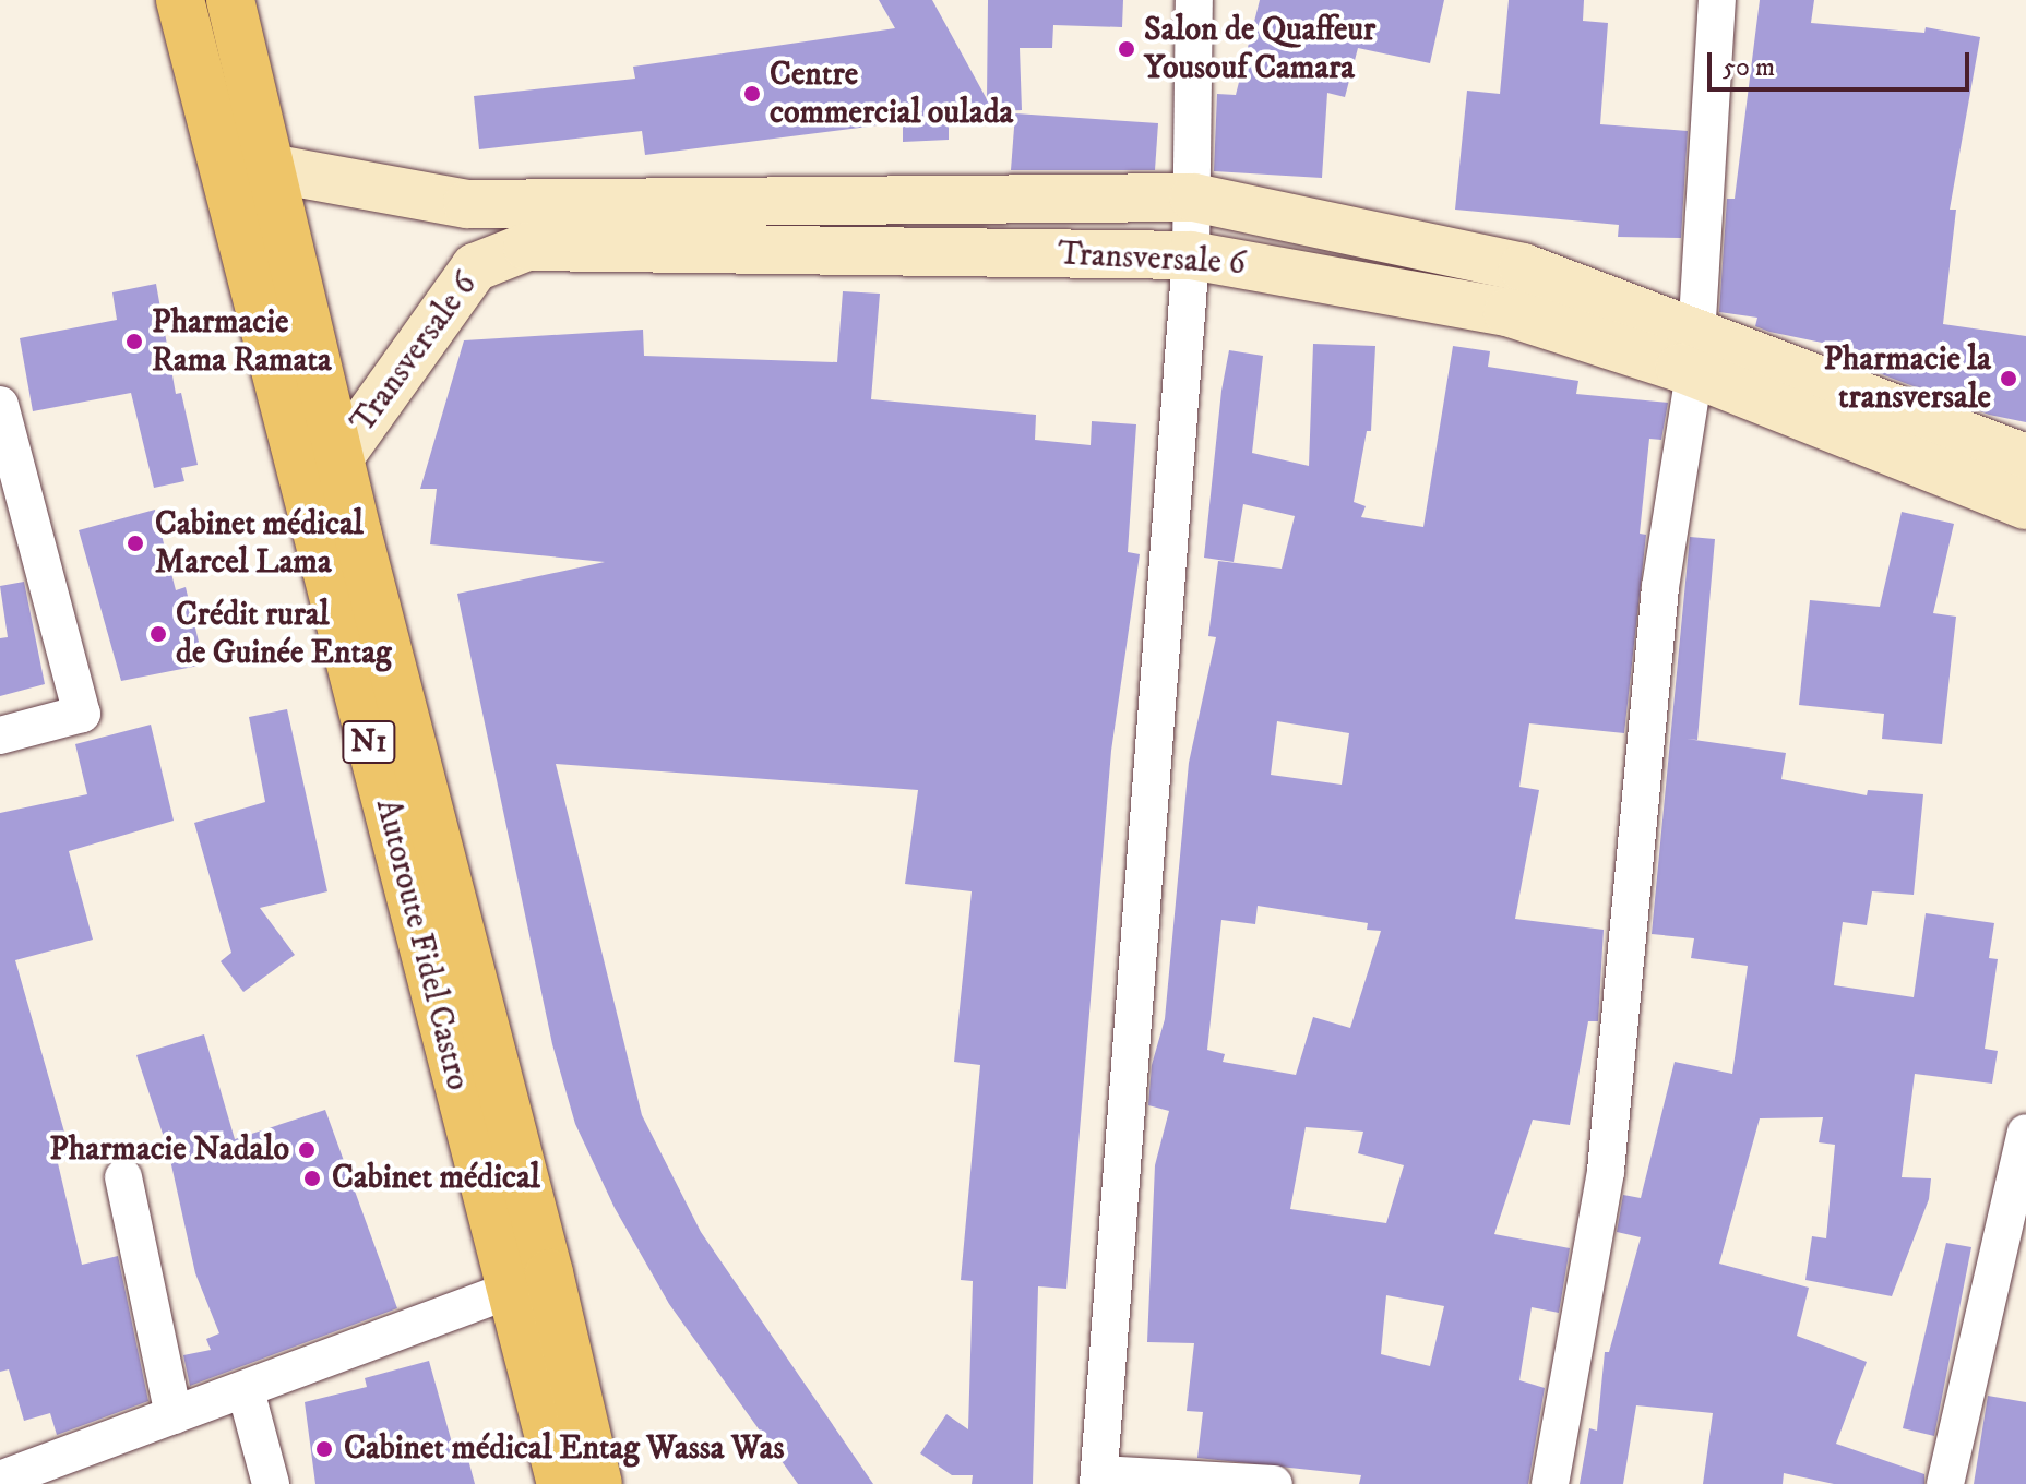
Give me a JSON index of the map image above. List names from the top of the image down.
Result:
{
  "streets": {
    "highway": ["N1", "Autoroute Fidel Castro"],
    "main road": ["Transversale 6"]
  },
  "crossings": [
    ["Transversale 6", "Autoroute Fidel Castro"]
  ],
  "places": [
    "Salon de Quaffeur Yousouf Camara",
    "Centre commercial oulada",
    "Pharmacie Rama Ramata",
    "Pharmacie la transversale",
    "Cabinet médical Marcel Lama",
    "Crédit rural de Guinée Entag",
    "Pharmacie Nadalo",
    "Cabinet médical",
    "Cabinet médical Entag Wassa Was"
  ],
  "scale_bar": "50 m"
}
